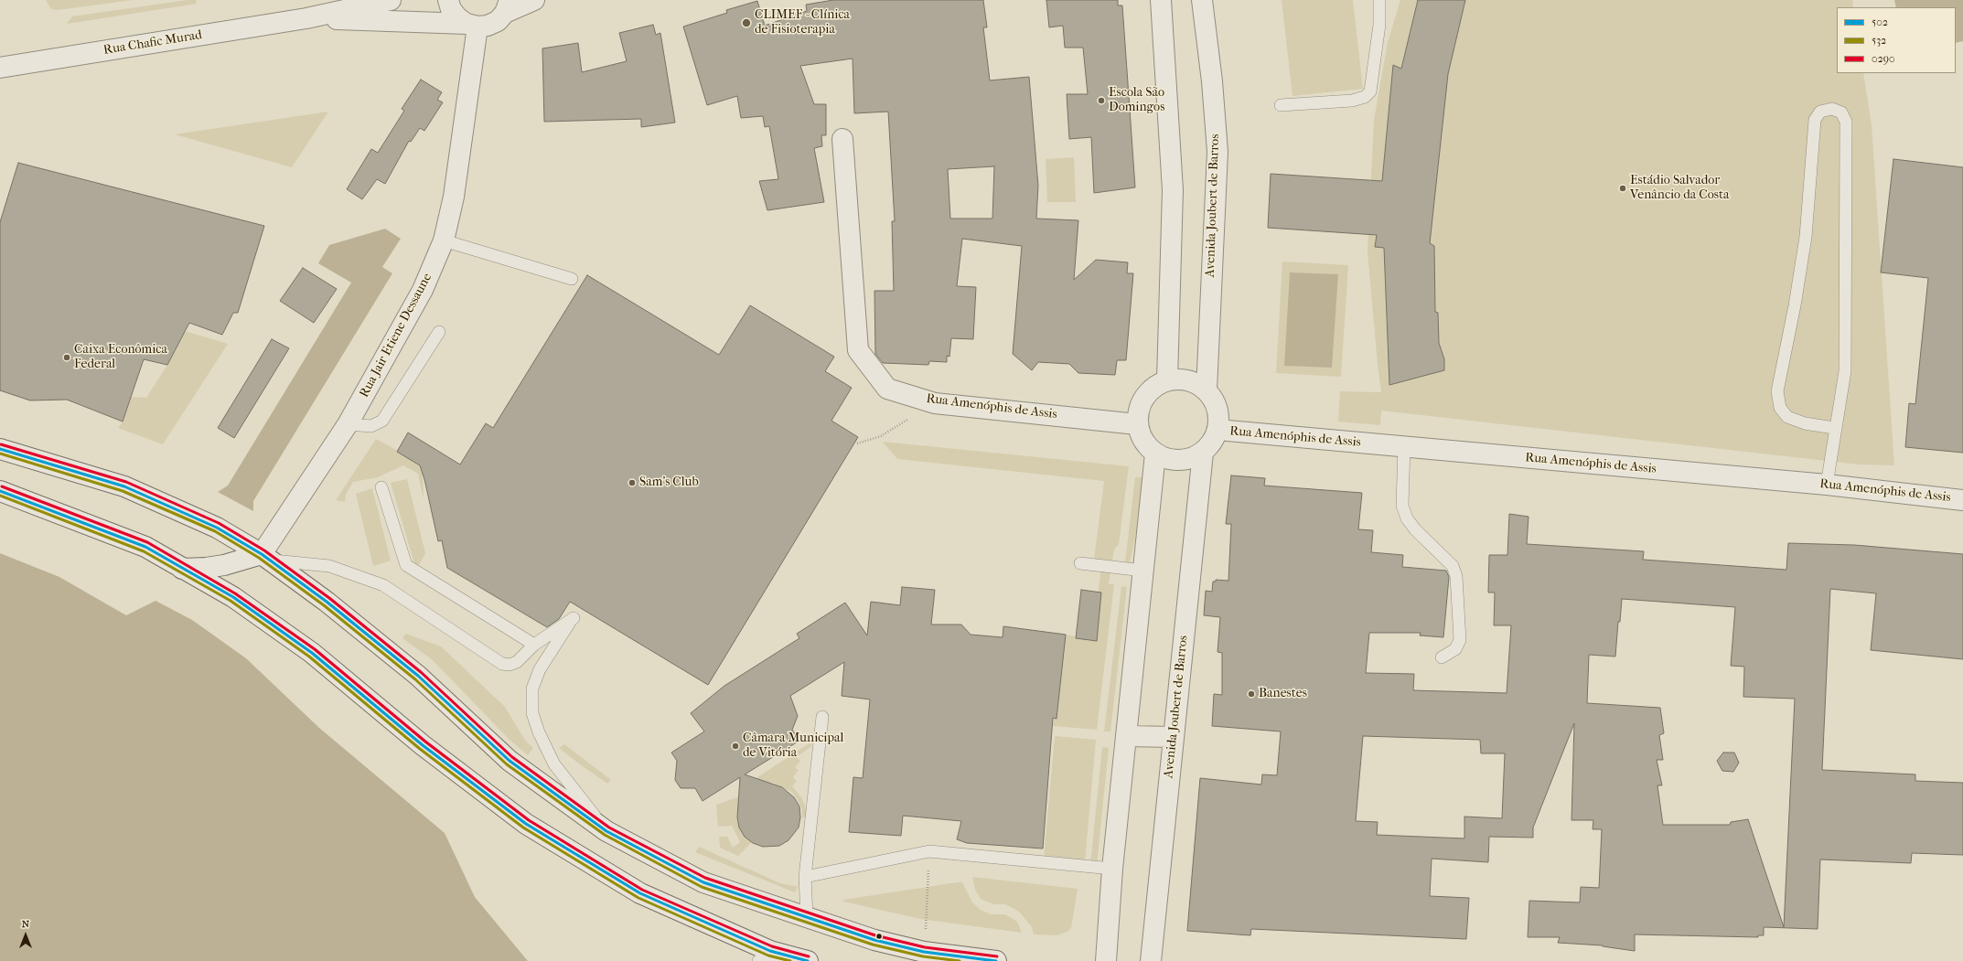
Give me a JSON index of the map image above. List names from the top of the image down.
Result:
{
  "streets": {
    "street": [
      "Rua Chafic Murad",
      "Avenida Joubert de Barros",
      "Rua Jair Etiene Dessaune",
      "Rua Amenóphis de Assis"
    ]
  },
  "crossings": [
    ["Rua Chafic Murad", "Rua Jair Etiene Dessaune"],
    ["Avenida Joubert de Barros", "Rua Amenóphis de Assis"]
  ],
  "places": [
    "CLIMEF - Clínica de Fisioterapia",
    "Escola São Domingos",
    "Estádio Salvador Venâncio da Costa",
    "Caixa Econômica Federal",
    "Sam's Club",
    "Banestes",
    "Câmara Municipal de Vitória"
  ],
  "lines": ["transit line 0290", "transit line 502", "transit line 532"],
  "legend": ["502", "532", "0290"],
  "north": "top"
}
